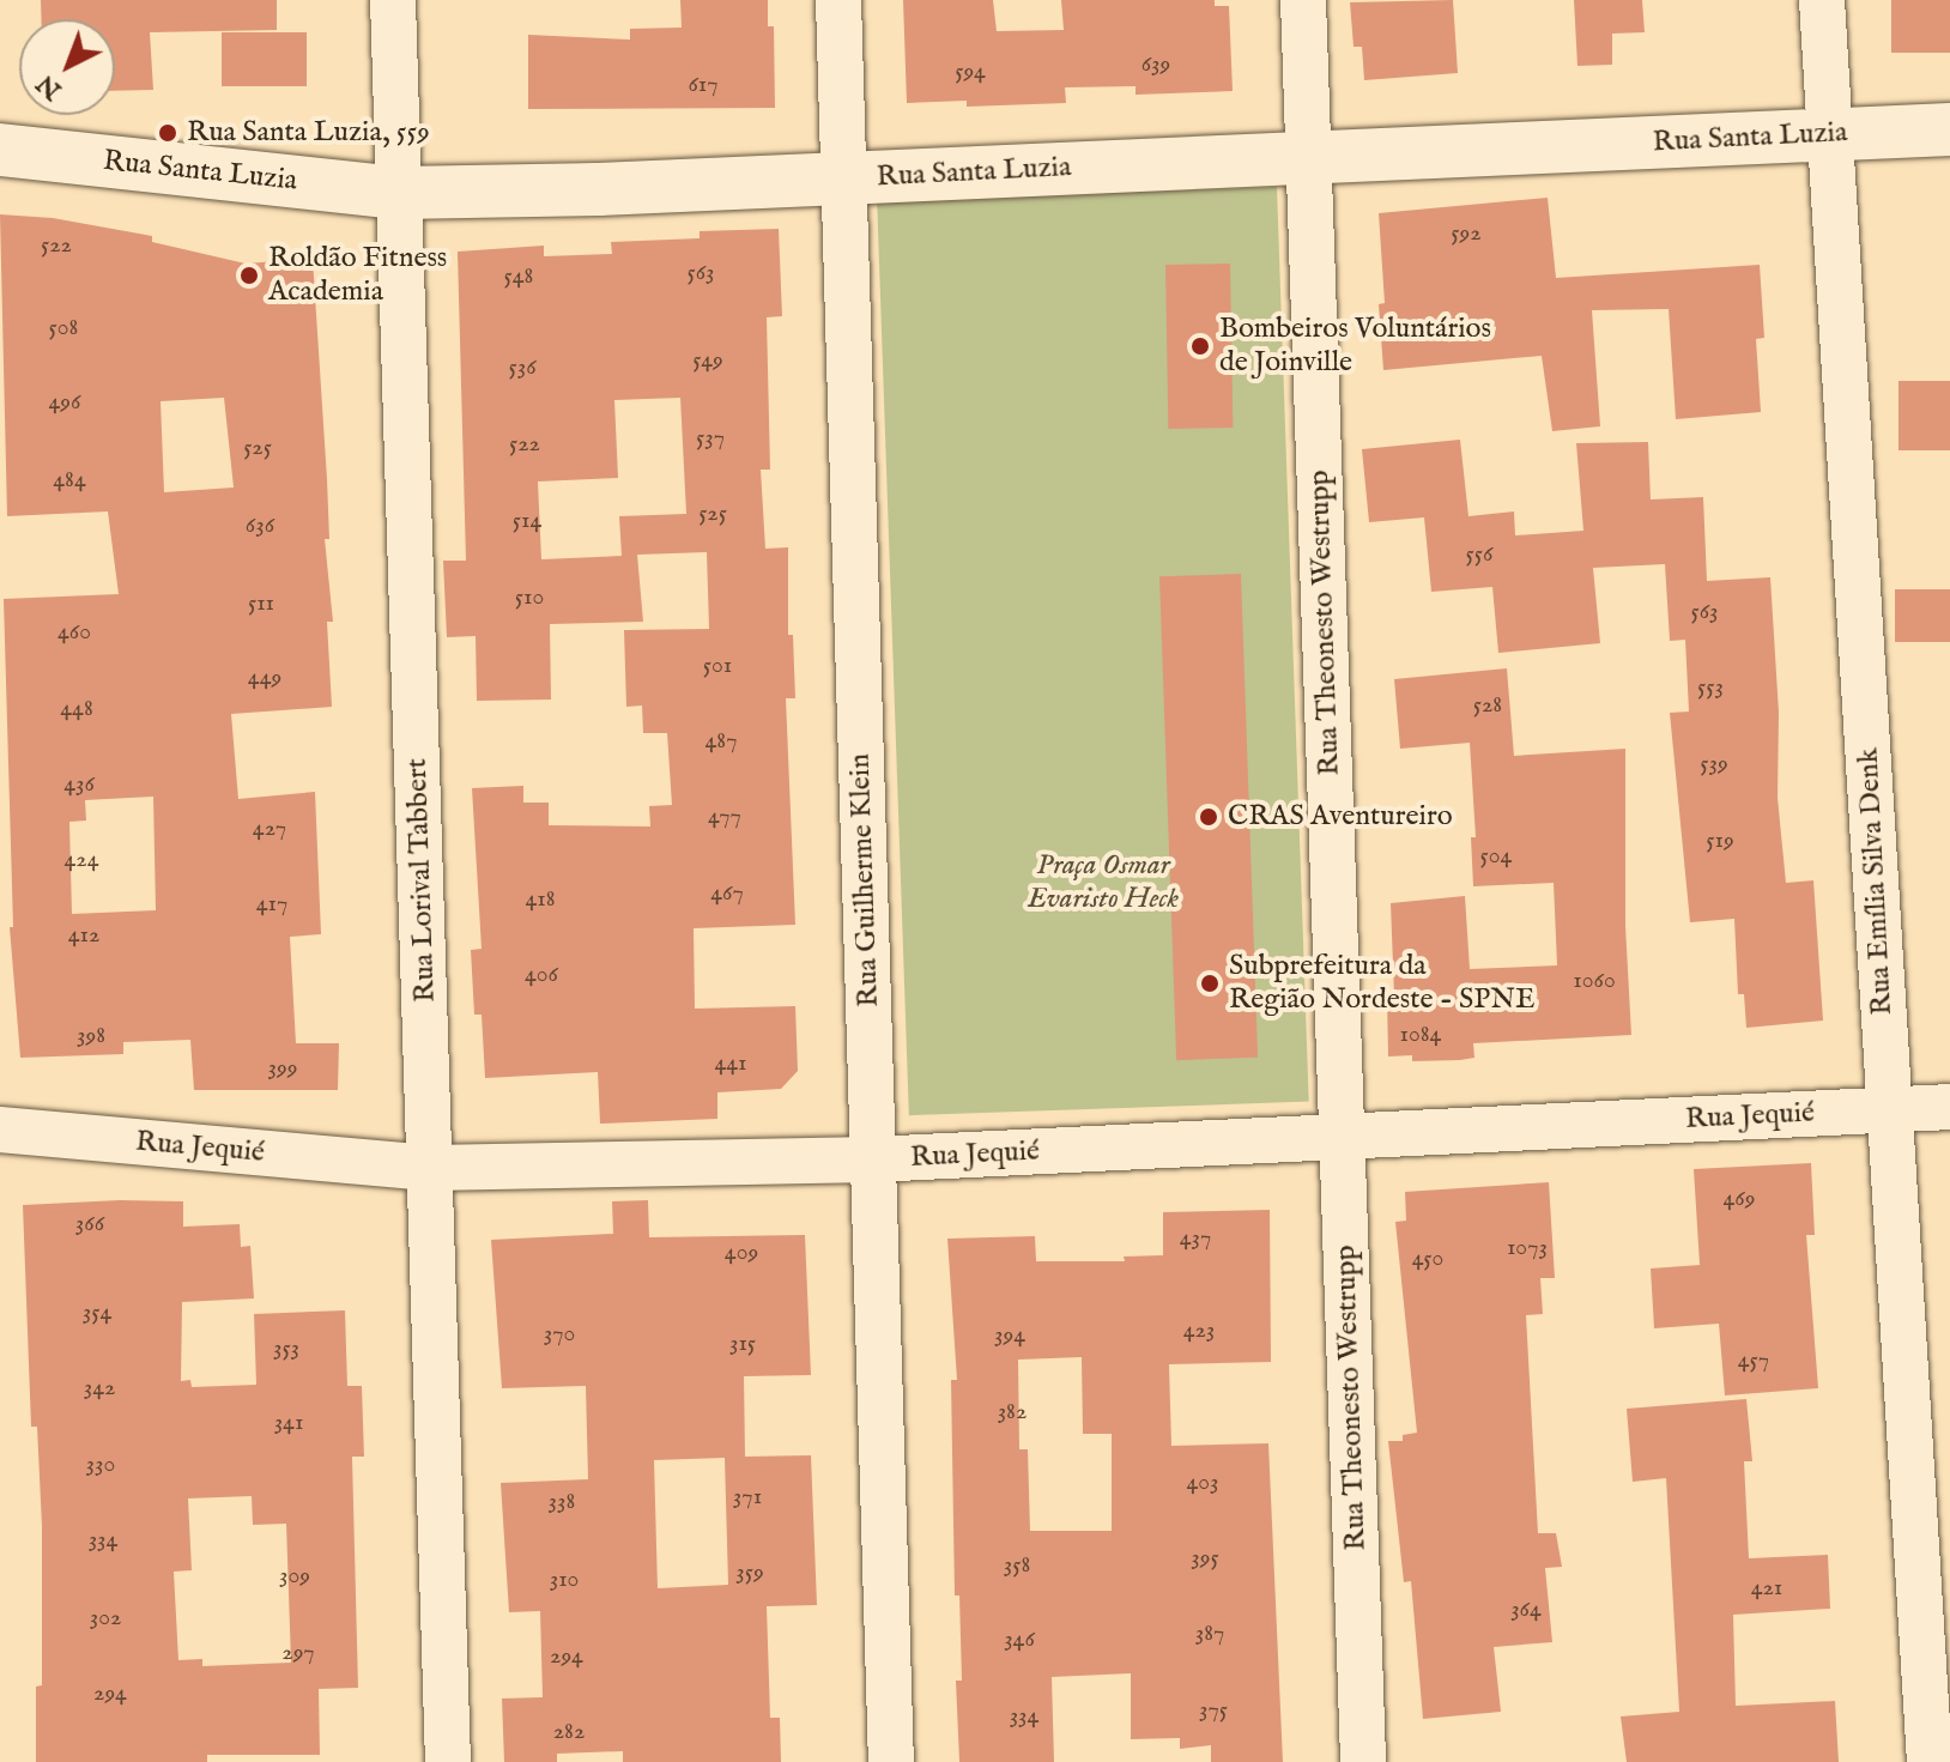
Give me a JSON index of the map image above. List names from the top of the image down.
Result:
{
  "streets": {
    "street": [
      "Rua Santa Luzia",
      "Rua Theonesto Westrupp",
      "Rua Lorival Tabbert",
      "Rua Guilherme Klein",
      "Rua Emília Silva Denk",
      "Rua Jequié"
    ]
  },
  "crossings": [
    ["Rua Santa Luzia", "Rua Theonesto Westrupp"],
    ["Rua Santa Luzia", "Rua Lorival Tabbert"],
    ["Rua Santa Luzia", "Rua Guilherme Klein"],
    ["Rua Santa Luzia", "Rua Emília Silva Denk"],
    ["Rua Theonesto Westrupp", "Rua Jequié"],
    ["Rua Lorival Tabbert", "Rua Jequié"],
    ["Rua Guilherme Klein", "Rua Jequié"],
    ["Rua Emília Silva Denk", "Rua Jequié"]
  ],
  "parks": ["Praça Osmar Evaristo Heck"],
  "places": [
    "Rua Santa Luzia, 559",
    "Roldão Fitness Academia",
    "Bombeiros Voluntários de Joinville",
    "CRAS Aventureiro",
    "Subprefeitura da Região Nordeste - SPNE"
  ],
  "house_numbers": [
    "639",
    "594",
    "617",
    "592",
    "522",
    "563",
    "548",
    "508",
    "549",
    "536",
    "496",
    "537",
    "522",
    "525",
    "484",
    "525",
    "514",
    "636",
    "556",
    "510",
    "511",
    "563",
    "460",
    "501",
    "449",
    "553",
    "528",
    "448",
    "487",
    "539",
    "436",
    "477",
    "427",
    "519",
    "504",
    "424",
    "467",
    "418",
    "417",
    "412",
    "406",
    "1060",
    "1084",
    "398",
    "441",
    "399",
    "469",
    "366",
    "437",
    "1073",
    "409",
    "450",
    "354",
    "423",
    "370",
    "394",
    "315",
    "353",
    "457",
    "342",
    "382",
    "341",
    "330",
    "403",
    "371",
    "338",
    "334",
    "395",
    "358",
    "359",
    "309",
    "310",
    "421",
    "364",
    "302",
    "387",
    "346",
    "297",
    "294",
    "294",
    "375",
    "334",
    "282"
  ],
  "north": "bottom left"
}
